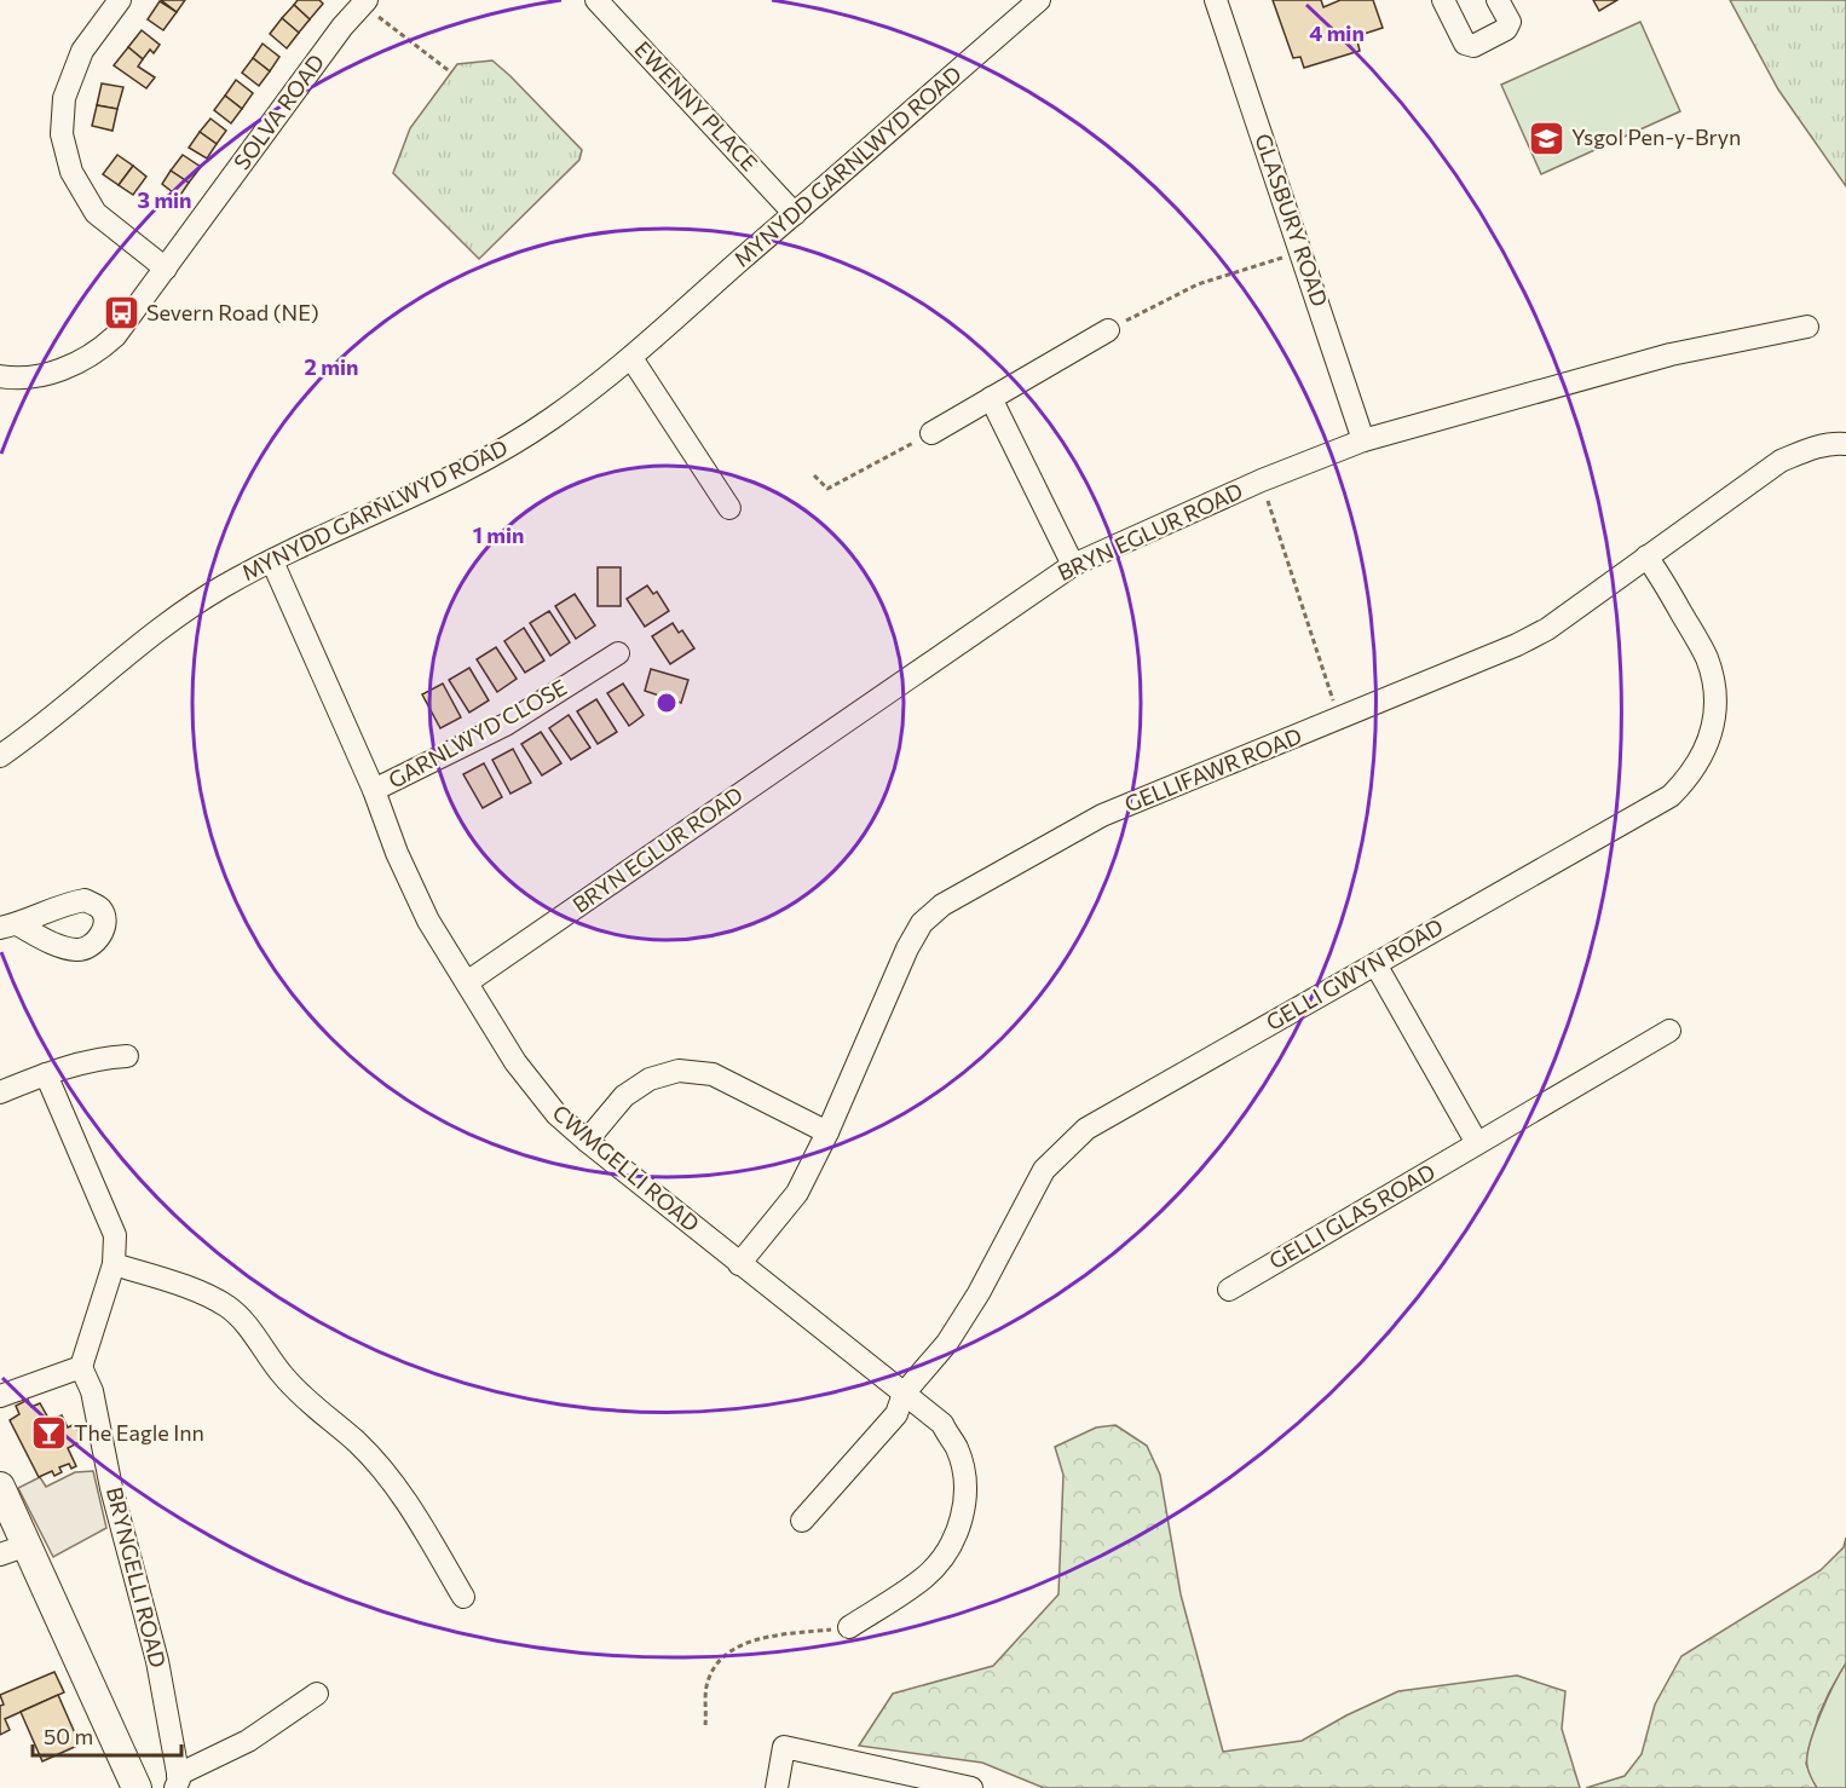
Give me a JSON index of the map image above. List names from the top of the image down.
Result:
{
  "streets": {
    "street": [
      "EWENNY PLACE",
      "SOLVA ROAD",
      "MYNYDD GARNLWYD ROAD",
      "GLASBURY ROAD",
      "BRYN EGLUR ROAD",
      "GARNLWYD CLOSE",
      "GELLIFAWR ROAD",
      "GELLI GWYN ROAD",
      "CWMGELLI ROAD",
      "GELLI GLAS ROAD",
      "BRYNGELLI ROAD"
    ]
  },
  "crossings": [
    ["EWENNY PLACE", "MYNYDD GARNLWYD ROAD"],
    ["MYNYDD GARNLWYD ROAD", "CWMGELLI ROAD"],
    ["GLASBURY ROAD", "BRYN EGLUR ROAD"],
    ["BRYN EGLUR ROAD", "CWMGELLI ROAD"],
    ["GARNLWYD CLOSE", "CWMGELLI ROAD"],
    ["GELLIFAWR ROAD", "GELLI GWYN ROAD"],
    ["GELLIFAWR ROAD", "CWMGELLI ROAD"],
    ["GELLI GWYN ROAD", "CWMGELLI ROAD"]
  ],
  "places": {
    "school or university": ["Ysgol Pen-y-Bryn"],
    "bus stop": ["Severn Road (NE)"],
    "bar": ["The Eagle Inn"]
  },
  "scale_bar": "50 m",
  "rings": [
    "4 min",
    "3 min",
    "2 min",
    "1 min"
  ]
}
